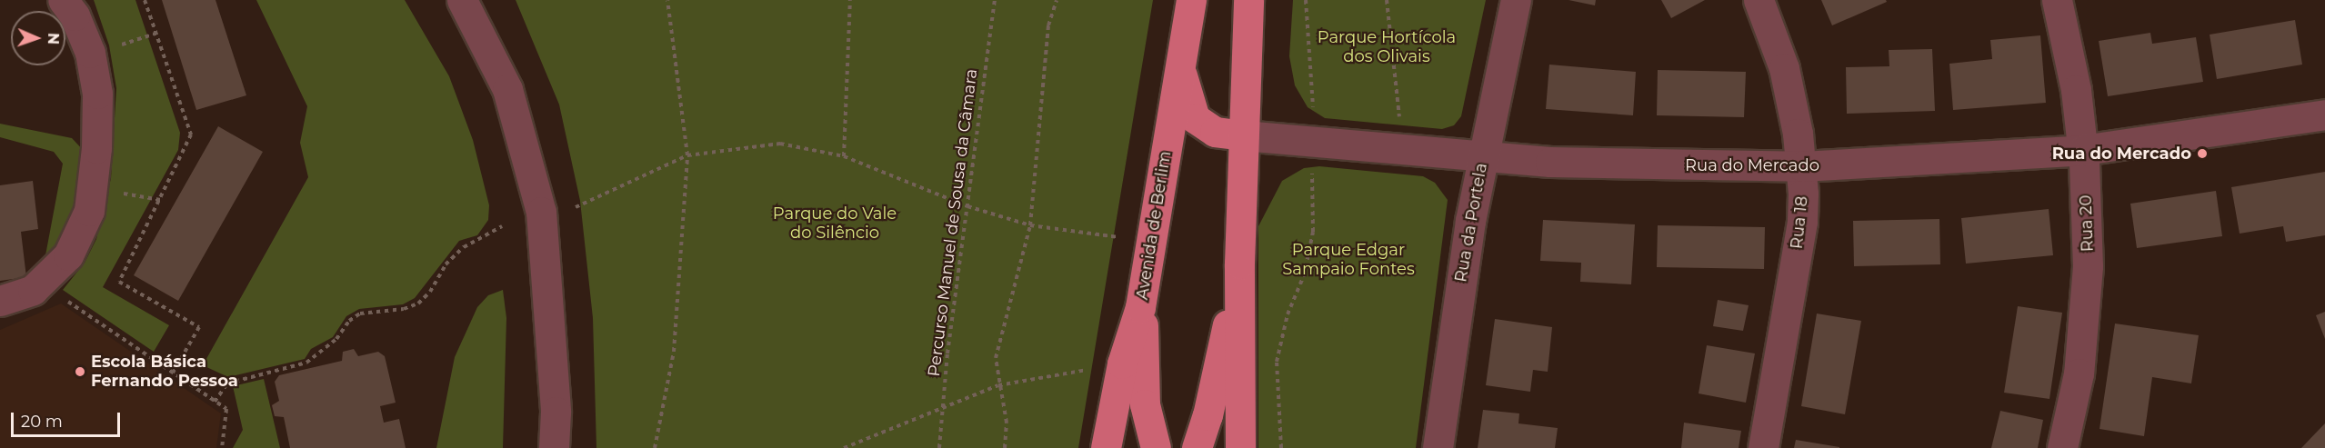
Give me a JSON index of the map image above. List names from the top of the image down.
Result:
{
  "streets": {
    "main road": ["Avenida de Berlim"],
    "street": [
      "Rua do Mercado",
      "Rua da Portela",
      "Rua 18",
      "Rua 20"
    ],
    "path": ["Percurso Manuel de Sousa da Câmara"]
  },
  "crossings": [
    ["Rua do Mercado", "Rua da Portela"],
    ["Rua do Mercado", "Rua 18"],
    ["Rua do Mercado", "Rua 20"]
  ],
  "parks": ["Parque Hortícola dos Olivais", "Parque do Vale do Silêncio", "Parque Edgar Sampaio Fontes"],
  "places": ["Rua do Mercado", "Escola Básica Fernando Pessoa"],
  "scale_bar": "20 m",
  "north": "right"
}
